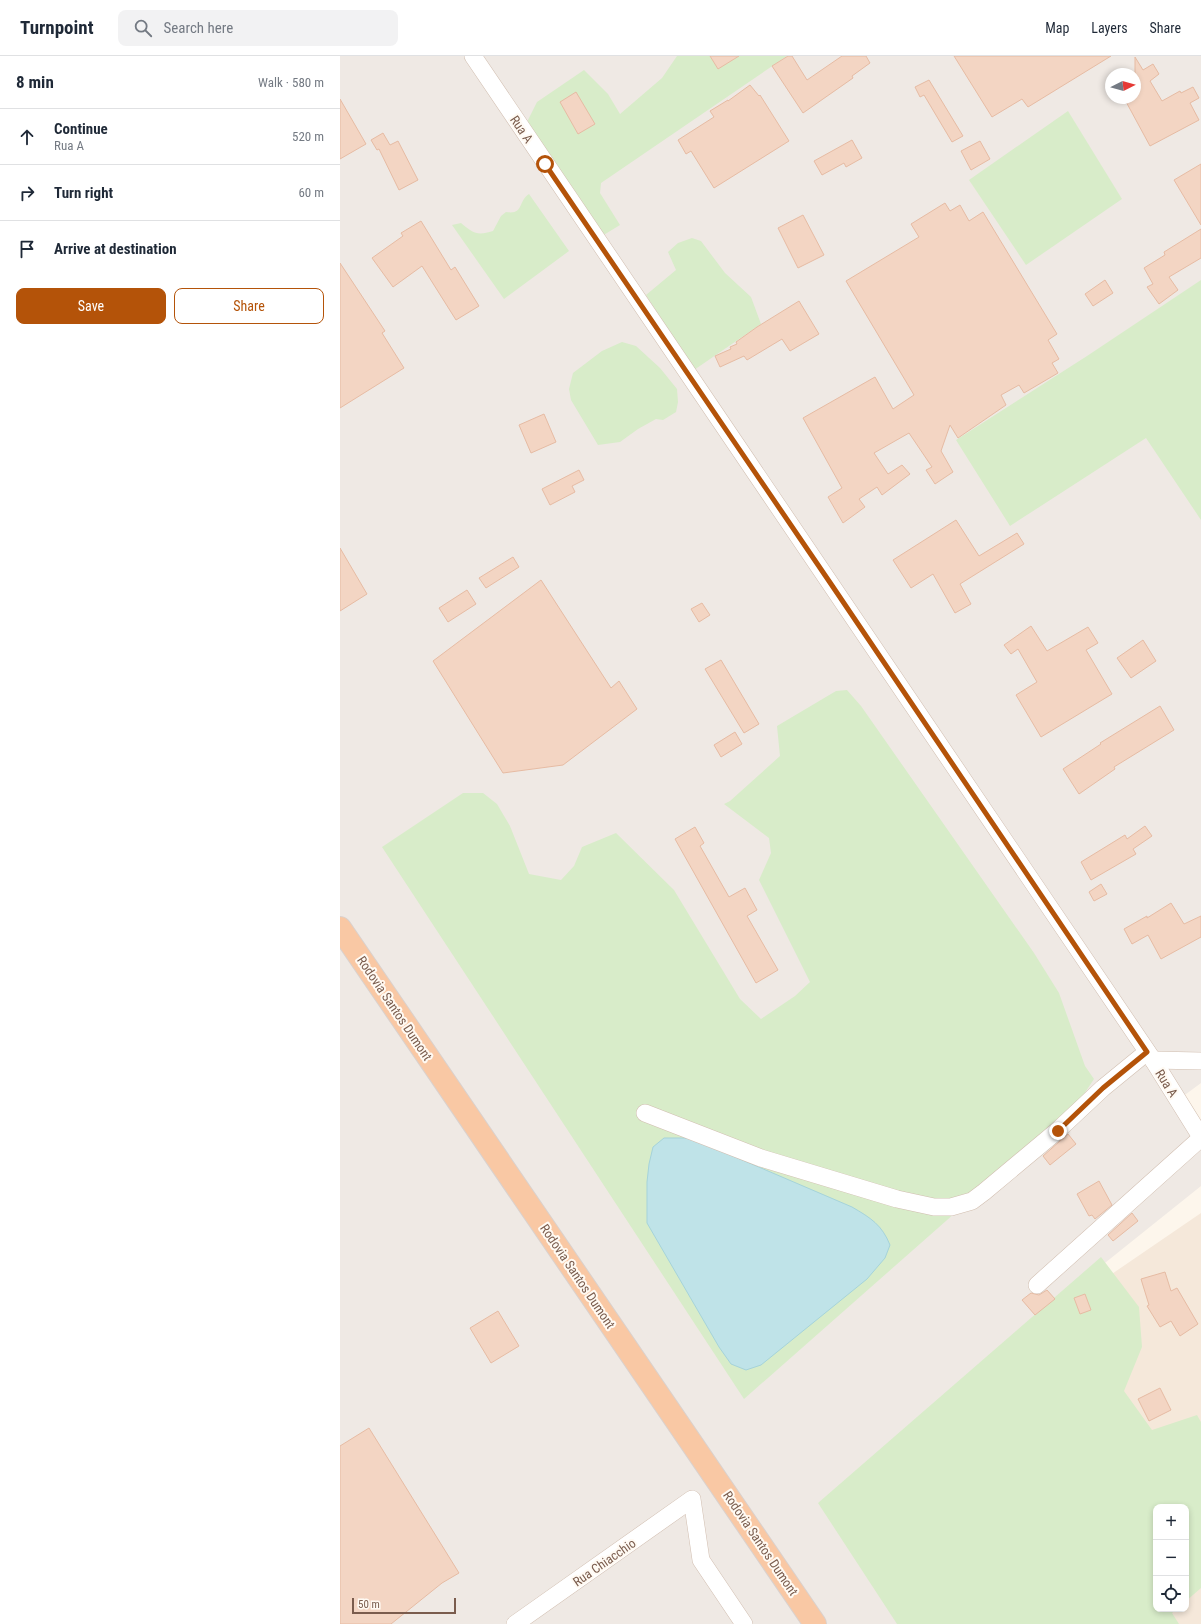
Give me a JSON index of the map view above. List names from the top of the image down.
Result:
{
  "streets": {
    "highway": ["Rodovia Santos Dumont"],
    "street": ["Rua A", "Rua Chiacchio"]
  },
  "scale_bar": "50 m",
  "north": "right",
  "page": {
    "header": "Turnpoint",
    "search": "Search here",
    "nav": ["Map", "Layers", "Share"],
    "heading": ["8 min", "Walk · 580 m"],
    "list": [
      ["Continue", "Rua A", "520 m"],
      ["Turn right", "60 m"],
      "Arrive at destination"
    ],
    "buttons": ["Save", "Share"],
    "map_buttons": ["+", "−"],
    "scale": "50 m"
  }
}
